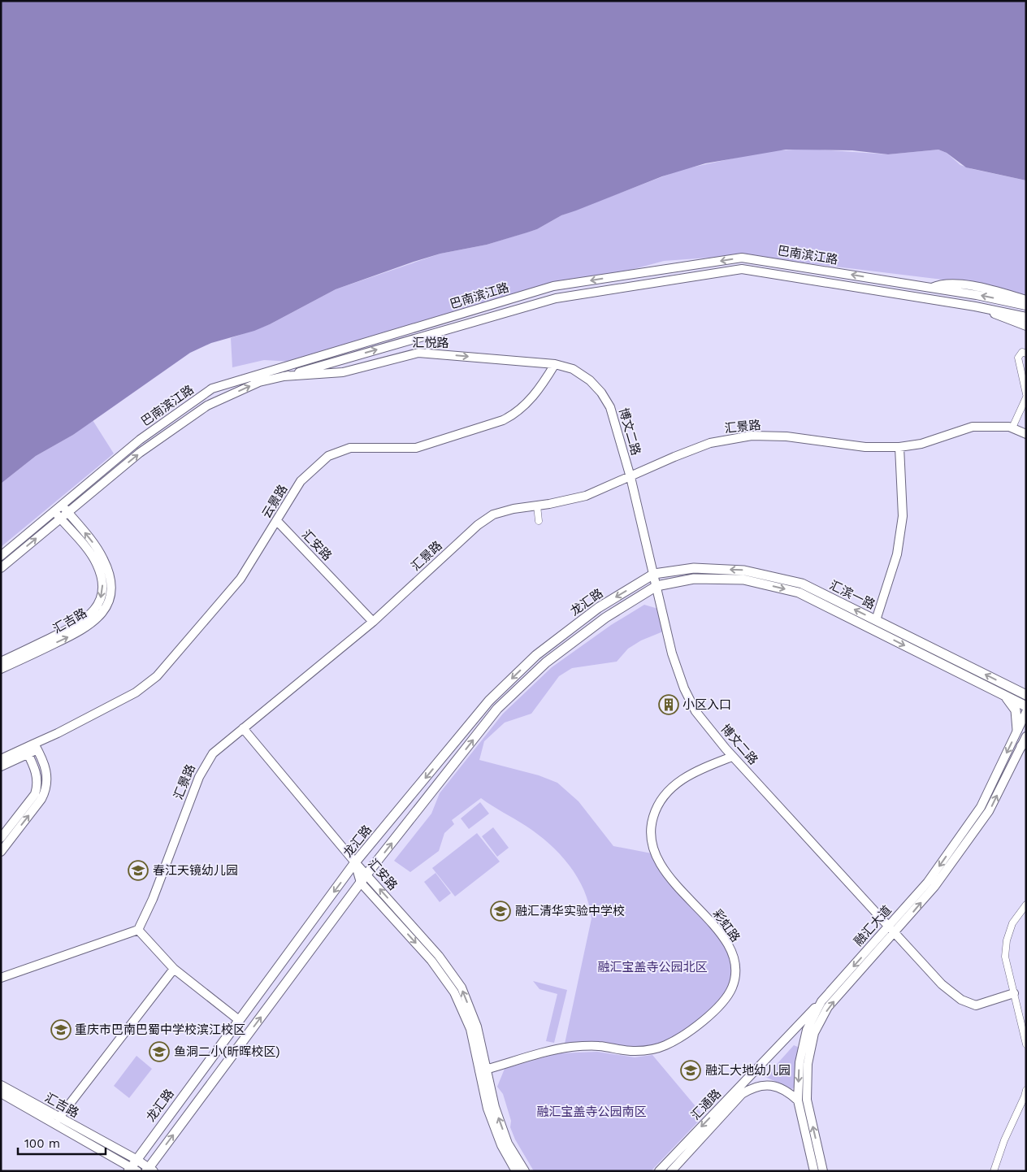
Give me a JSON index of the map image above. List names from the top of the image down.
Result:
{
  "streets": {
    "main road": ["汇滨一路", "龙汇路"],
    "street": [
      "巴南滨江路",
      "汇悦路",
      "汇景路",
      "博文二路",
      "云景路",
      "汇安路",
      "汇吉路",
      "彩虹路",
      "融汇大道",
      "汇通路"
    ]
  },
  "crossings": [
    ["巴南滨江路", "汇悦路"],
    ["巴南滨江路", "汇吉路"],
    ["汇悦路", "博文二路"],
    ["汇悦路", "云景路"],
    ["汇景路", "博文二路"],
    ["汇景路", "汇安路"],
    ["博文二路", "云景路"],
    ["博文二路", "汇滨一路"],
    ["博文二路", "龙汇路"],
    ["博文二路", "彩虹路"],
    ["博文二路", "融汇大道"],
    ["云景路", "汇安路"],
    ["汇安路", "龙汇路"],
    ["汇安路", "彩虹路"],
    ["汇滨一路", "龙汇路"],
    ["龙汇路", "汇吉路"],
    ["融汇大道", "汇通路"]
  ],
  "one_way": ["汇悦路", "汇通路"],
  "parks": ["融汇宝盖寺公园北区", "融汇宝盖寺公园南区"],
  "places": {
    "building": ["小区入口"],
    "school or university": [
      "春江天镜幼儿园",
      "融汇清华实验中学校",
      "重庆市巴南巴蜀中学校滨江校区",
      "鱼洞二小(昕晖校区)",
      "融汇大地幼儿园"
    ]
  },
  "scale_bar": "100 m"
}
